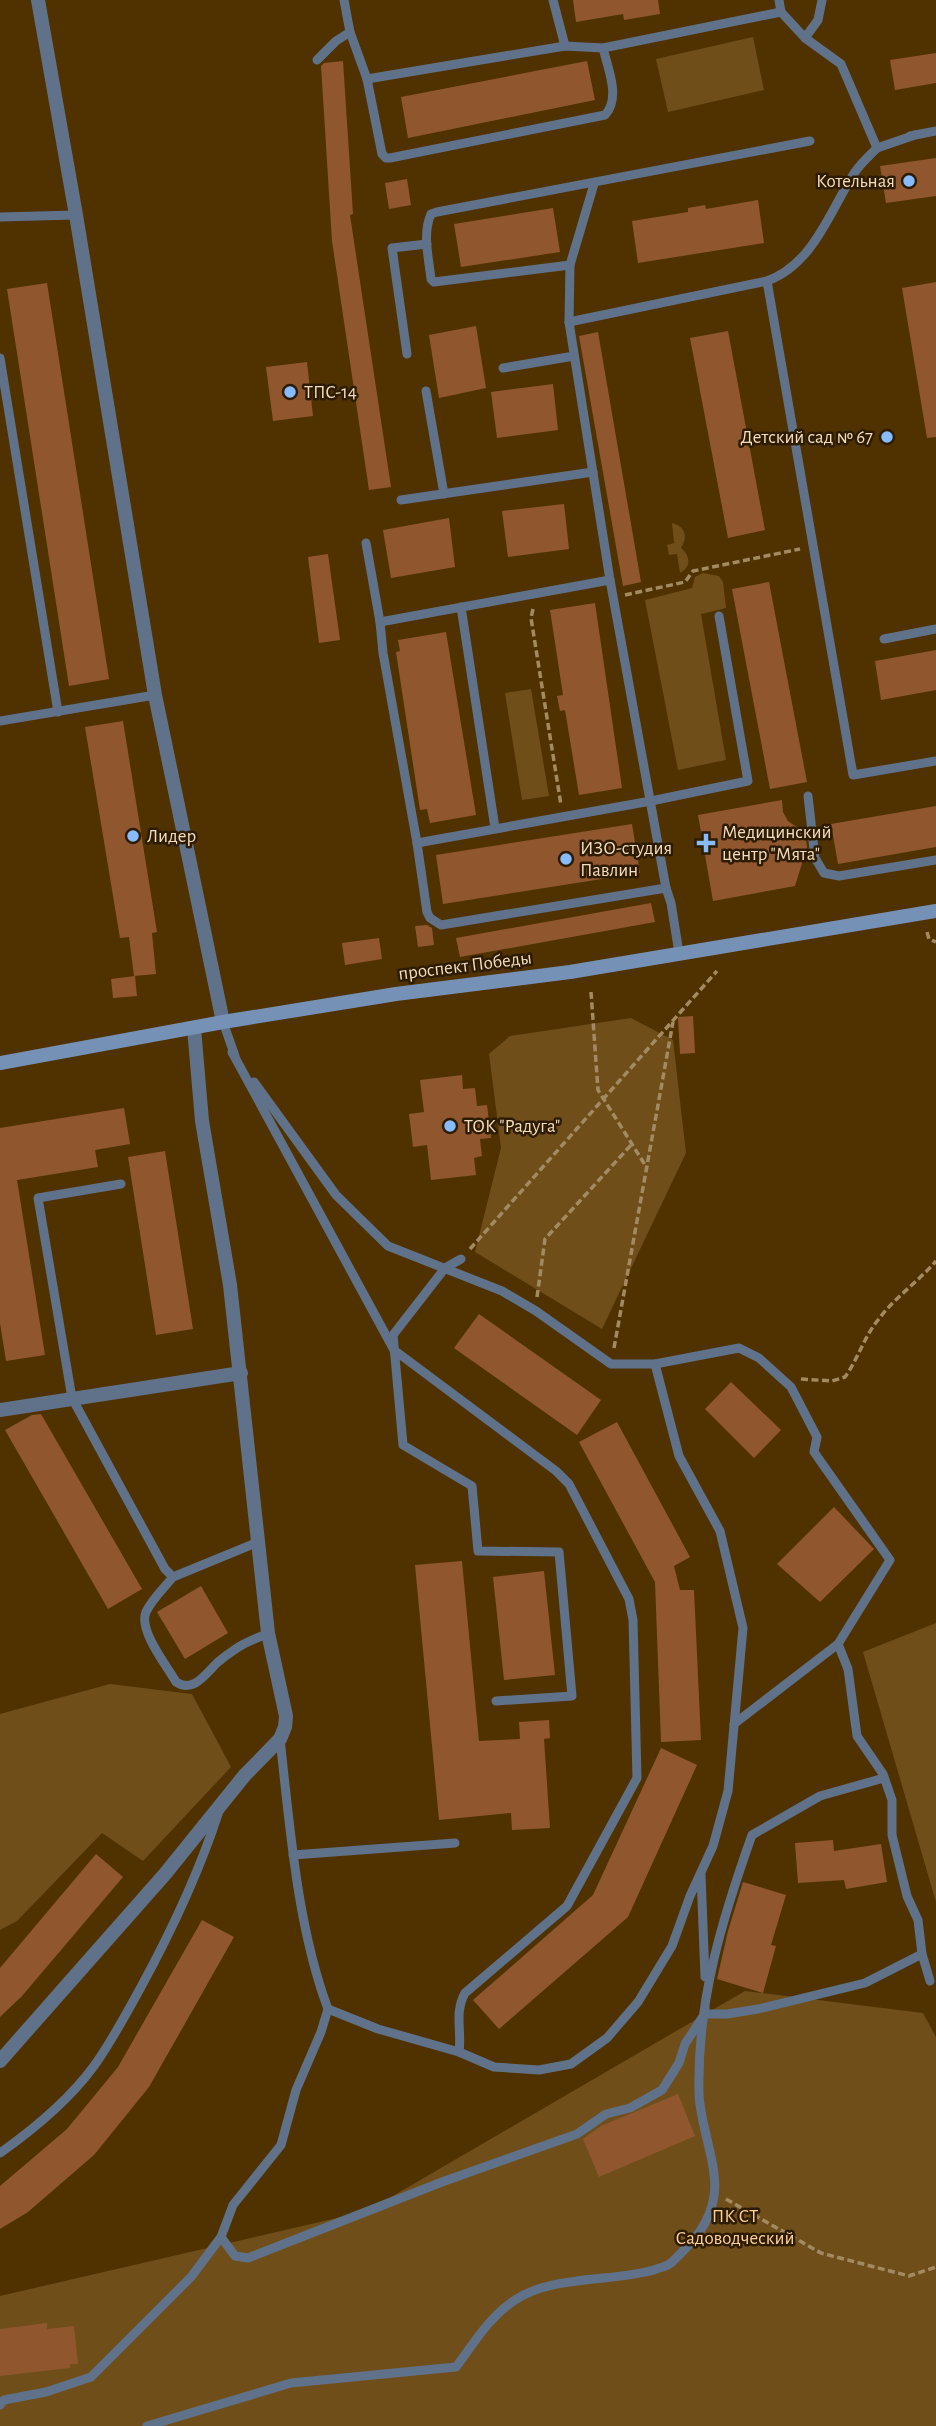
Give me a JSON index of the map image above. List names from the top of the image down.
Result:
{
  "streets": {
    "street": ["проспект Победы"]
  },
  "parks": ["ПК СТ Садоводческий"],
  "places": {
    "other": [
      "Котельная",
      "ТПС-14",
      "Детский сад № 67",
      "Лидер",
      "ИЗО-студия Павлин",
      "ТОК \"Радуга\""
    ],
    "health": ["Медицинский центр \"Мята\""]
  }
}
